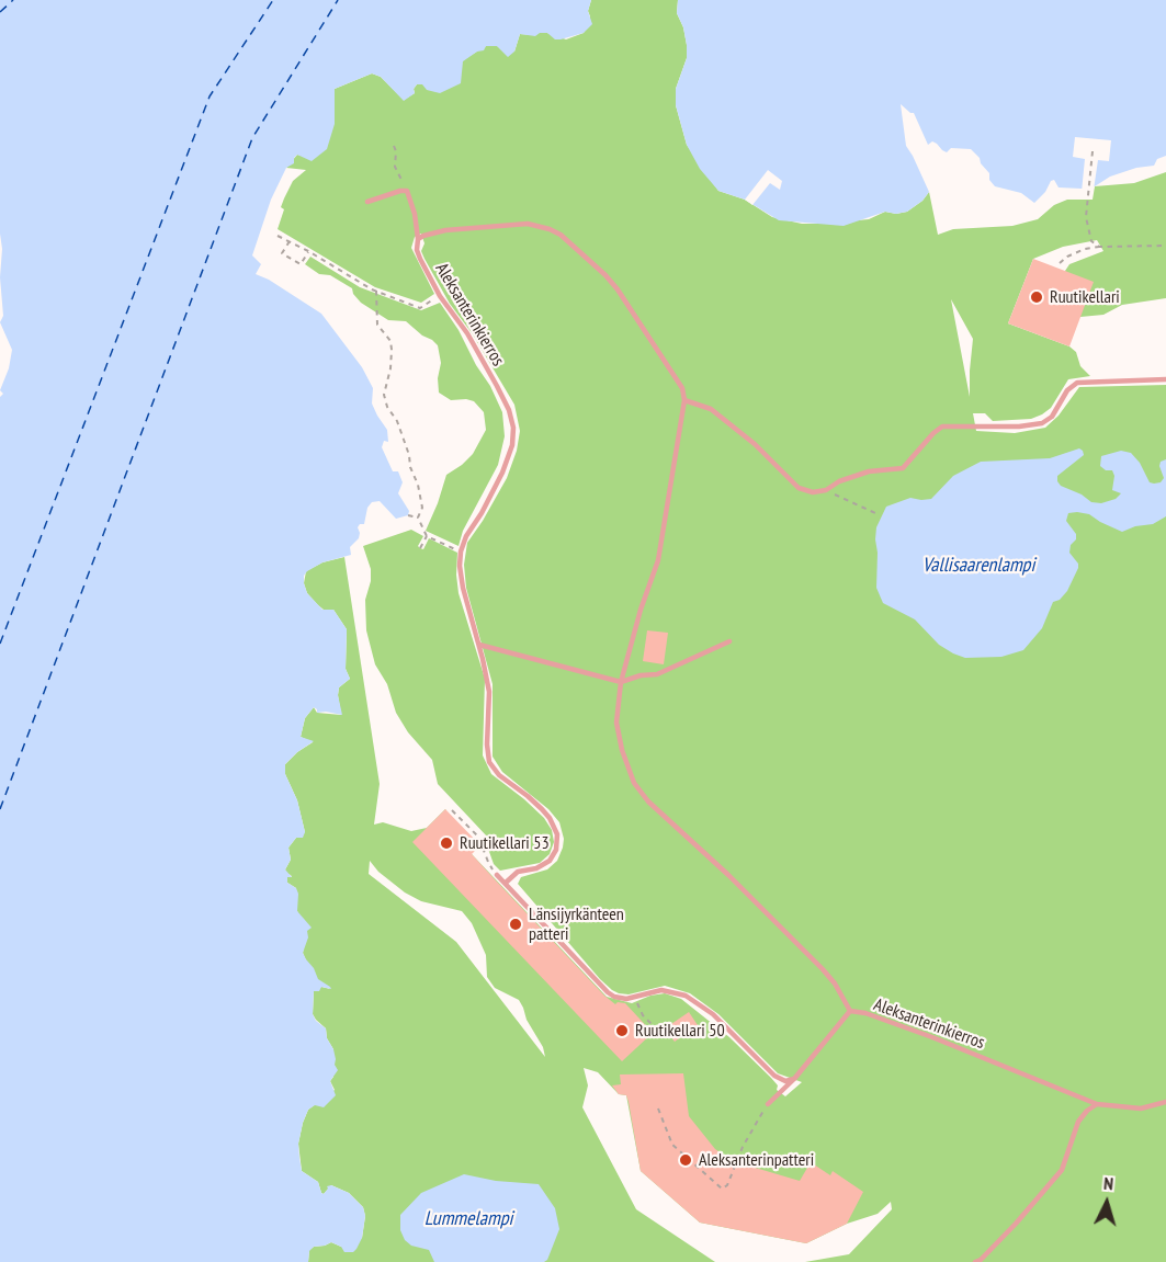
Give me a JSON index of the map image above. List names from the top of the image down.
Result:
{
  "streets": {
    "lane": ["Aleksanterinkierros"]
  },
  "water": ["Vallisaarenlampi", "Lummelampi"],
  "places": [
    "Ruutikellari",
    "Ruutikellari 53",
    "Länsijyrkänteen patteri",
    "Ruutikellari 50",
    "Aleksanterinpatteri"
  ],
  "north": "top"
}
